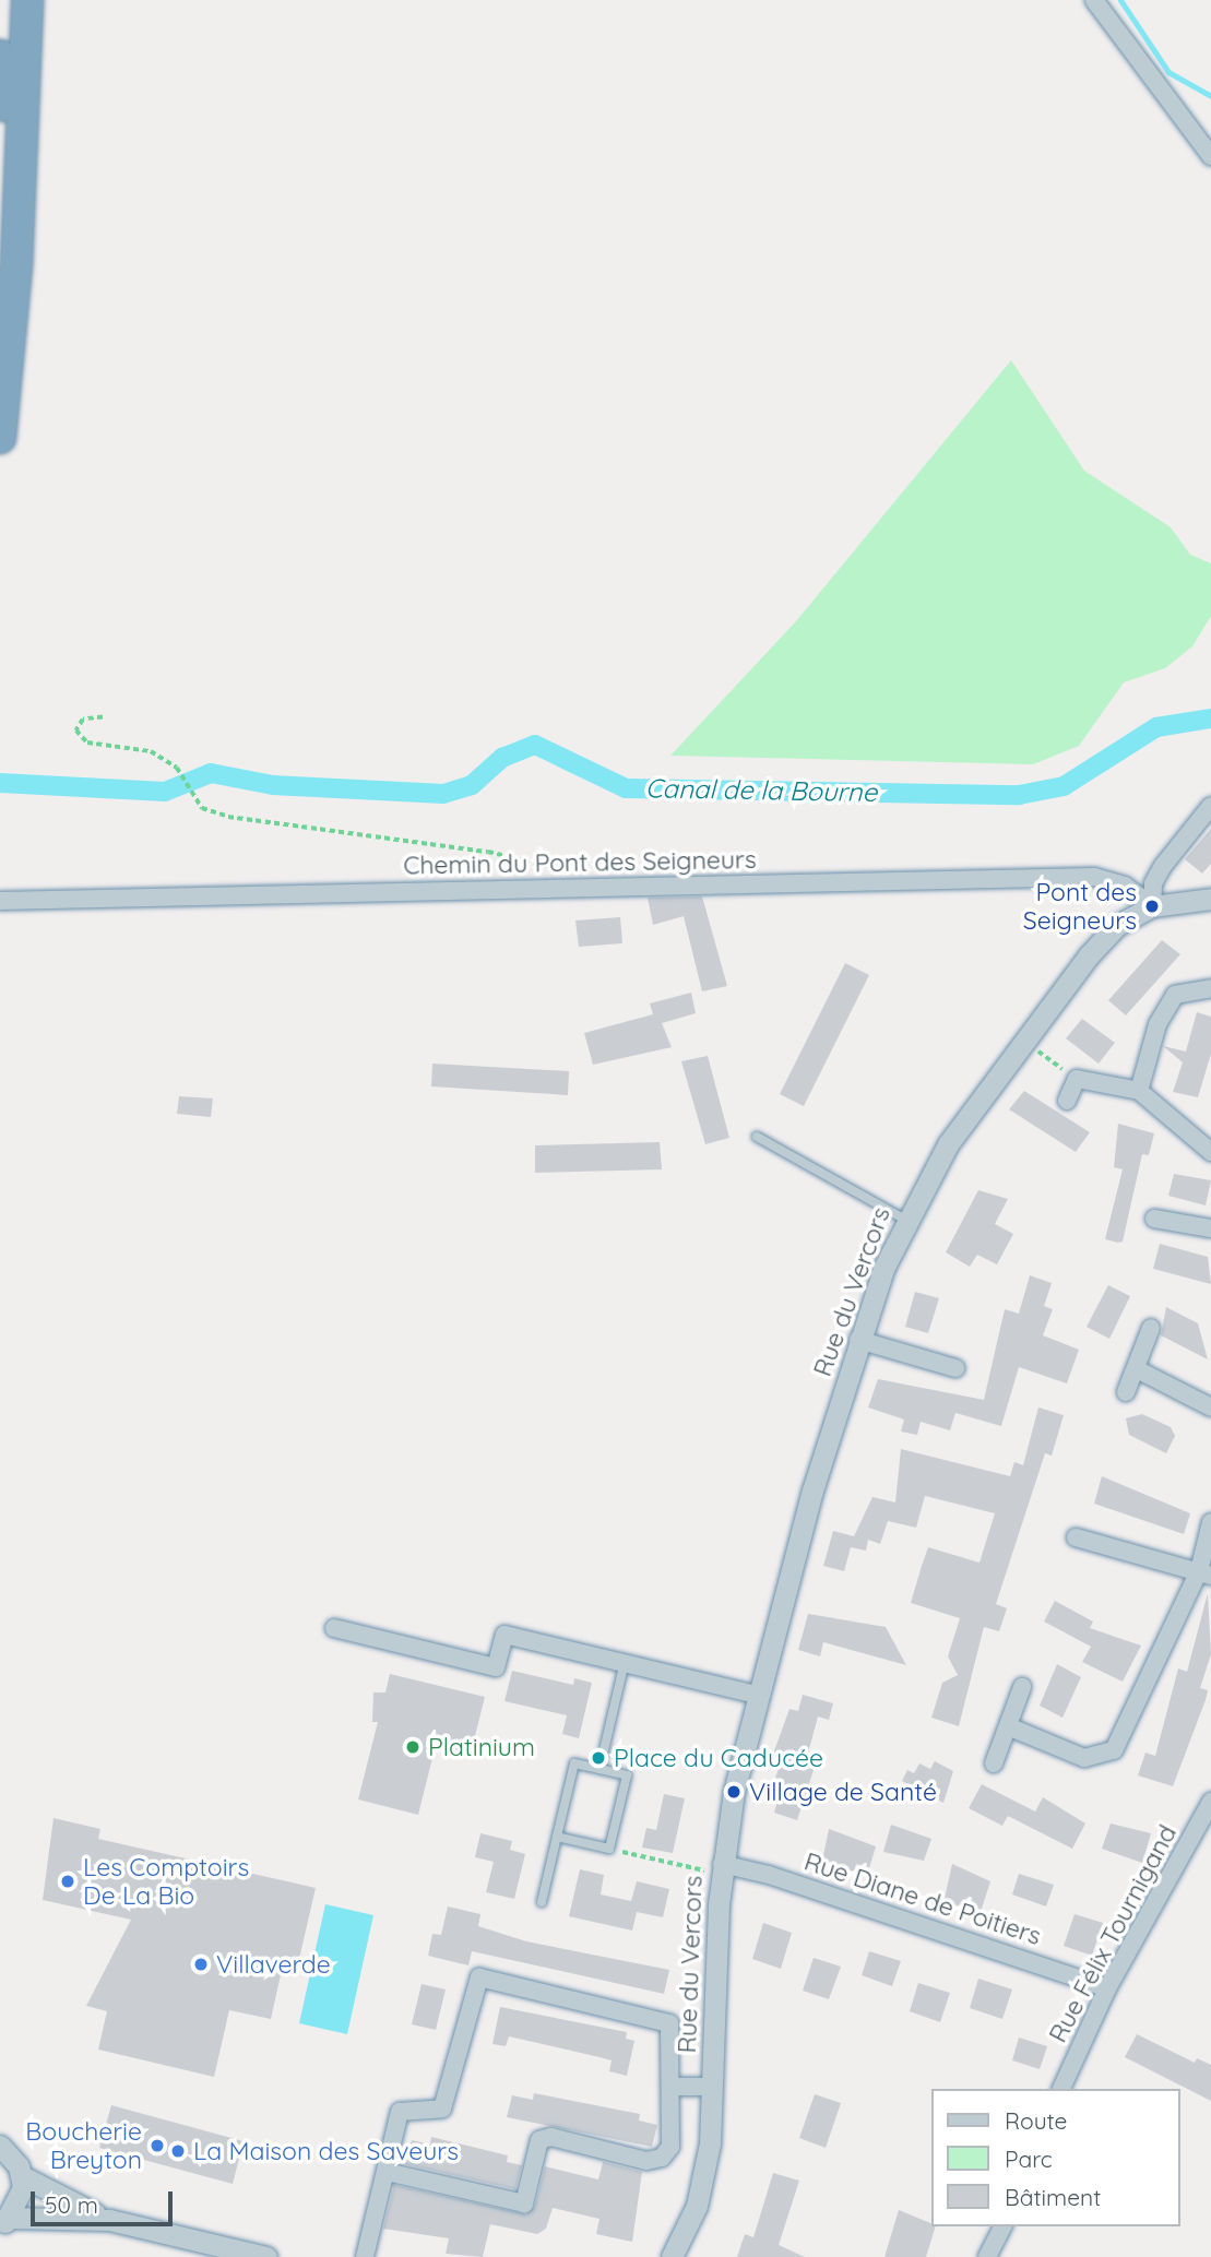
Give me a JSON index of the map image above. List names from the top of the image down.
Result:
{
  "streets": {
    "street": [
      "Chemin du Pont des Seigneurs",
      "Rue du Vercors",
      "Rue Diane de Poitiers",
      "Rue Félix Tournigand"
    ]
  },
  "crossings": [
    ["Chemin du Pont des Seigneurs", "Rue du Vercors"],
    ["Rue du Vercors", "Rue Diane de Poitiers"],
    ["Rue Diane de Poitiers", "Rue Félix Tournigand"]
  ],
  "water": ["Canal de la Bourne"],
  "places": [
    "Pont des Seigneurs",
    "Platinium",
    "Place du Caducée",
    "Village de Santé",
    "Les Comptoirs De La Bio",
    "Villaverde",
    "Boucherie Breyton",
    "La Maison des Saveurs"
  ],
  "legend": ["Route", "Parc", "Bâtiment"],
  "scale_bar": "50 m"
}
